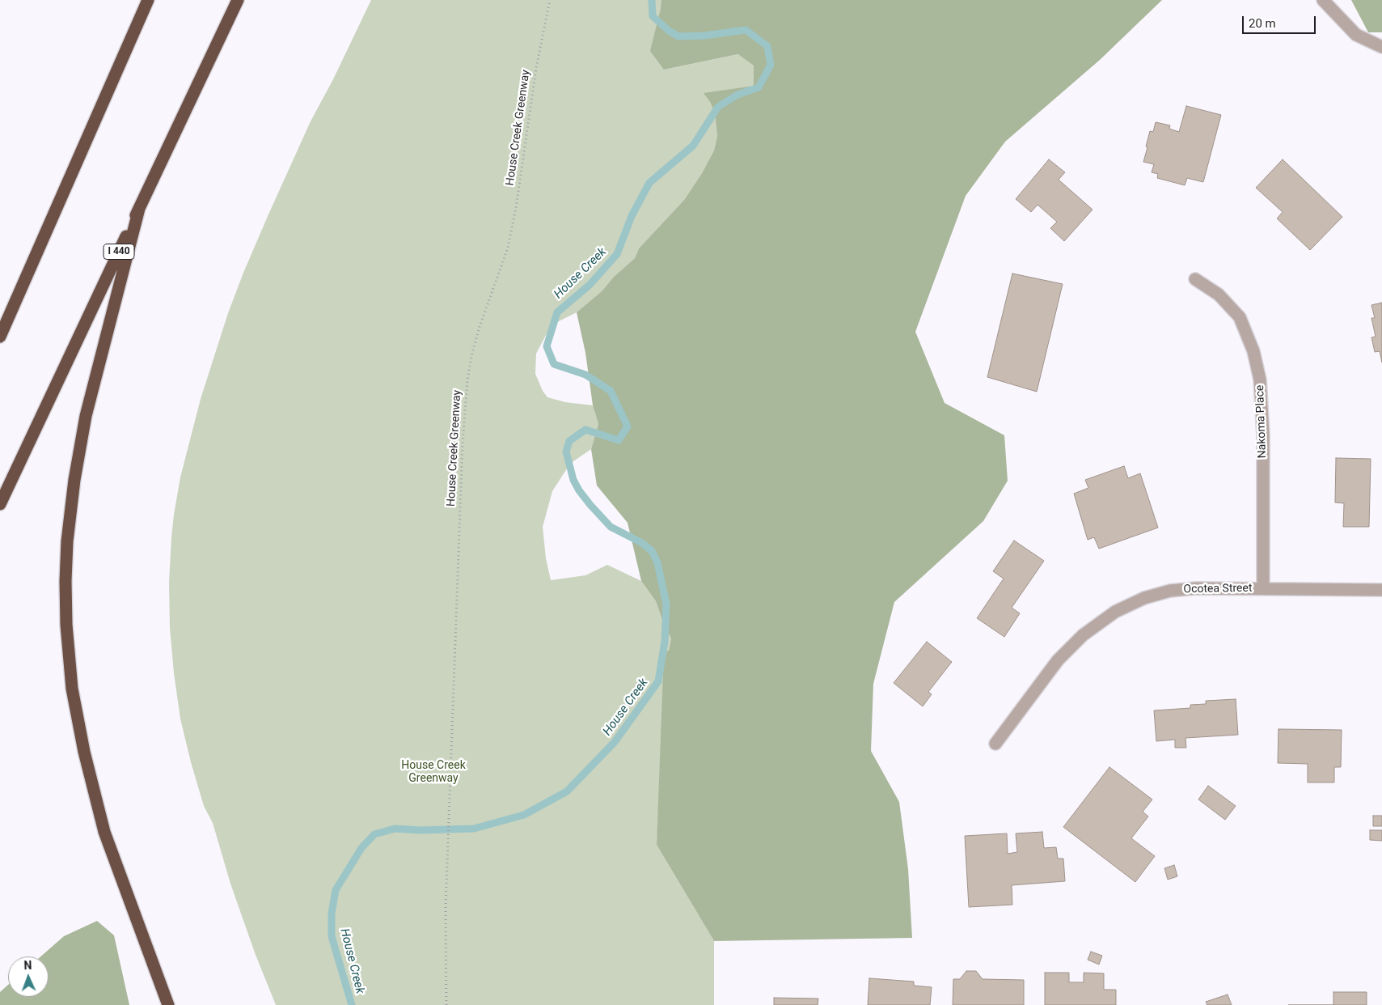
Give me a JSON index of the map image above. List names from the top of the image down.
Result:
{
  "streets": {
    "highway": ["I 440"],
    "street": ["Nakoma Place", "Ocotea Street"],
    "path": ["House Creek Greenway"]
  },
  "crossings": [
    ["Nakoma Place", "Ocotea Street"]
  ],
  "water": ["House Creek"],
  "parks": ["House Creek Greenway"],
  "scale_bar": "20 m",
  "north": "top"
}
